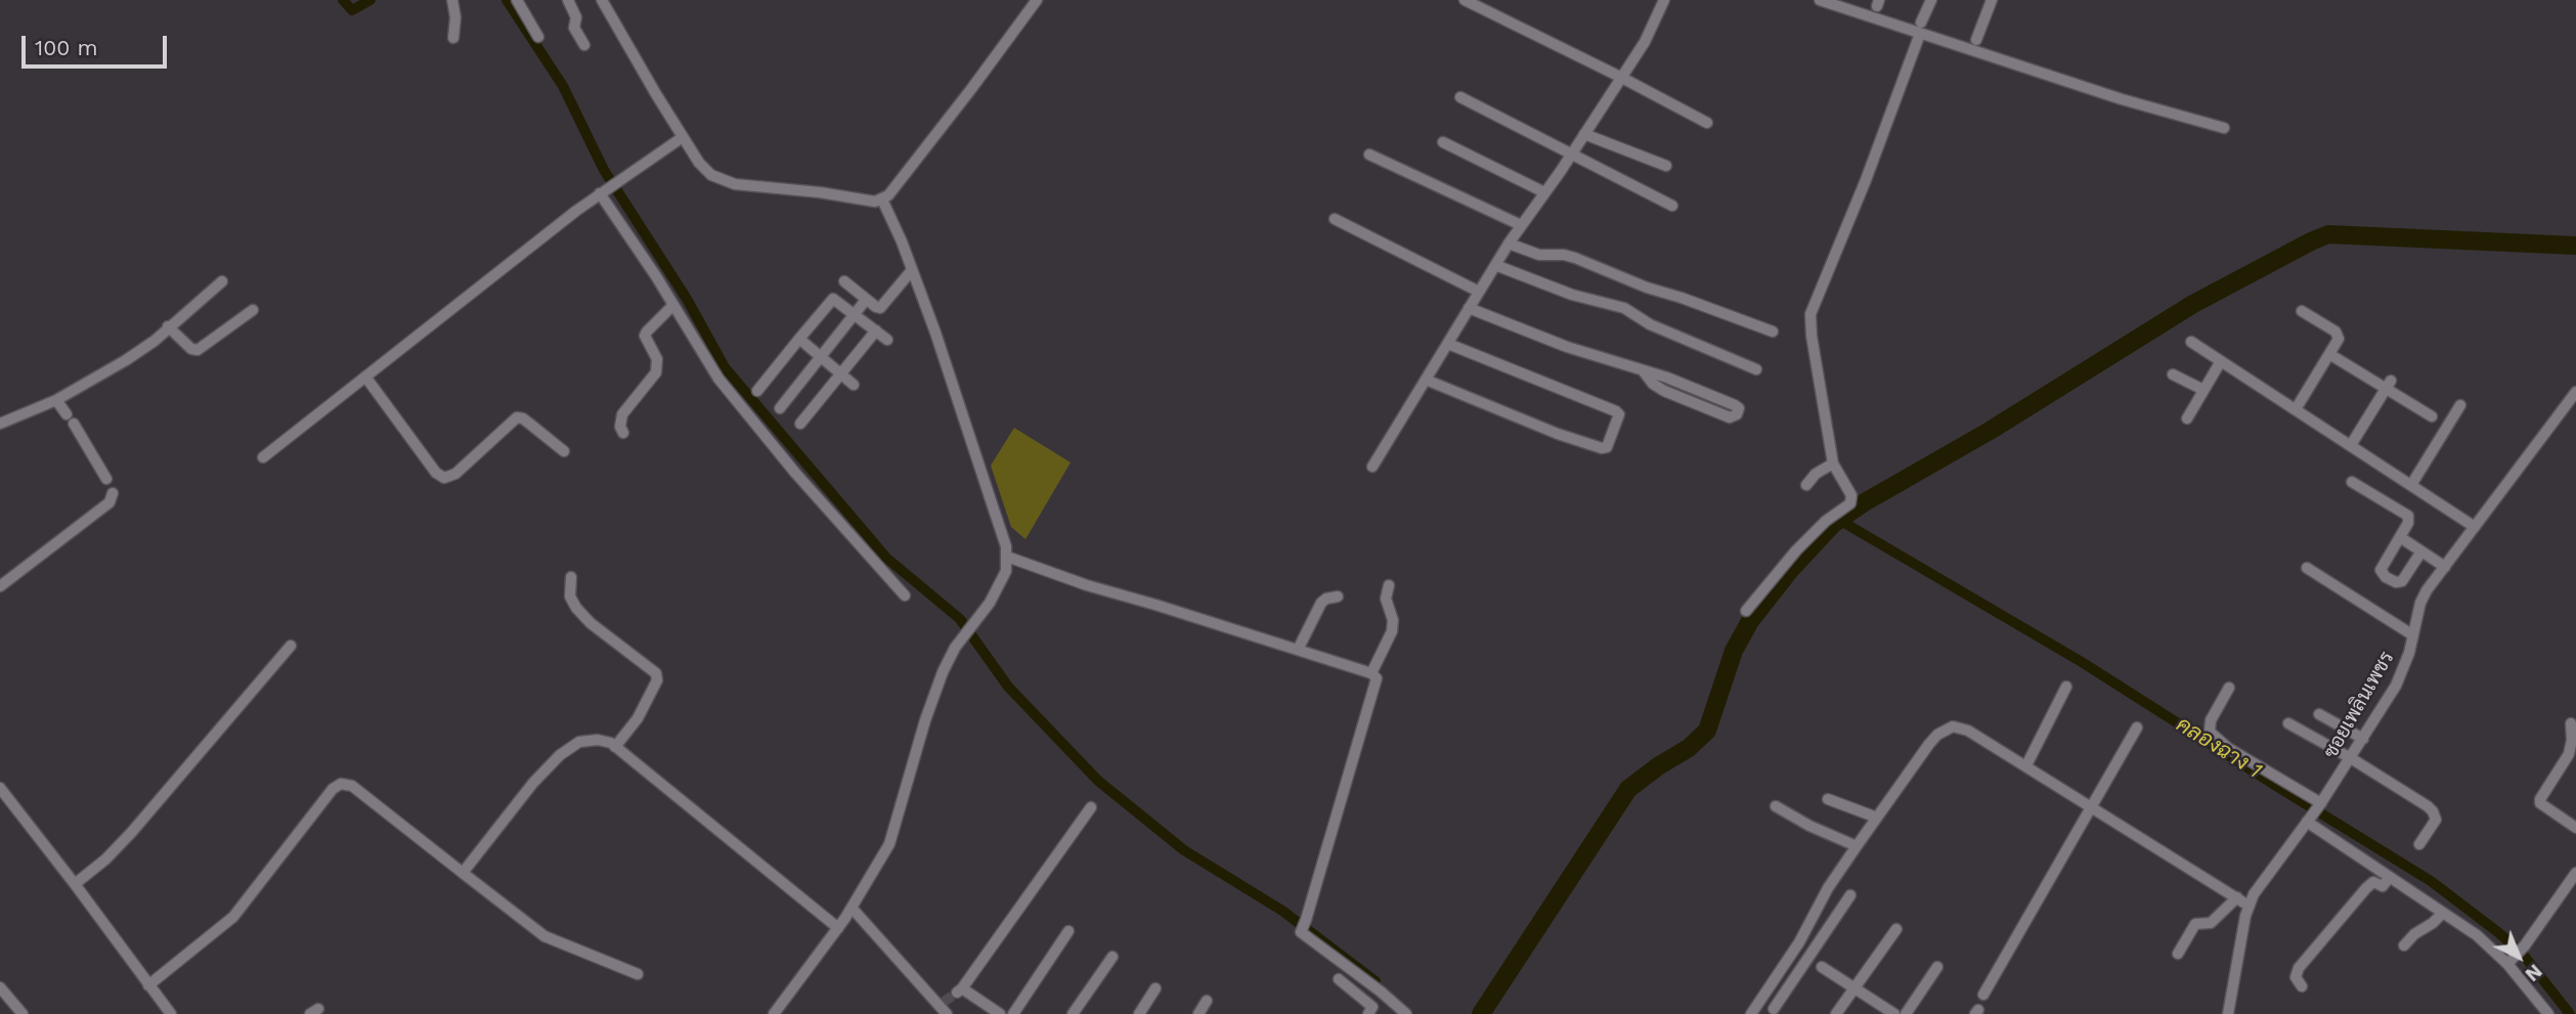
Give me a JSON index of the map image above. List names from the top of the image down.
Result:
{
  "streets": {
    "street": ["ซอยเพลินเพชร"]
  },
  "water": ["คลองฉาง 1"],
  "scale_bar": "100 m",
  "north": "bottom right"
}
